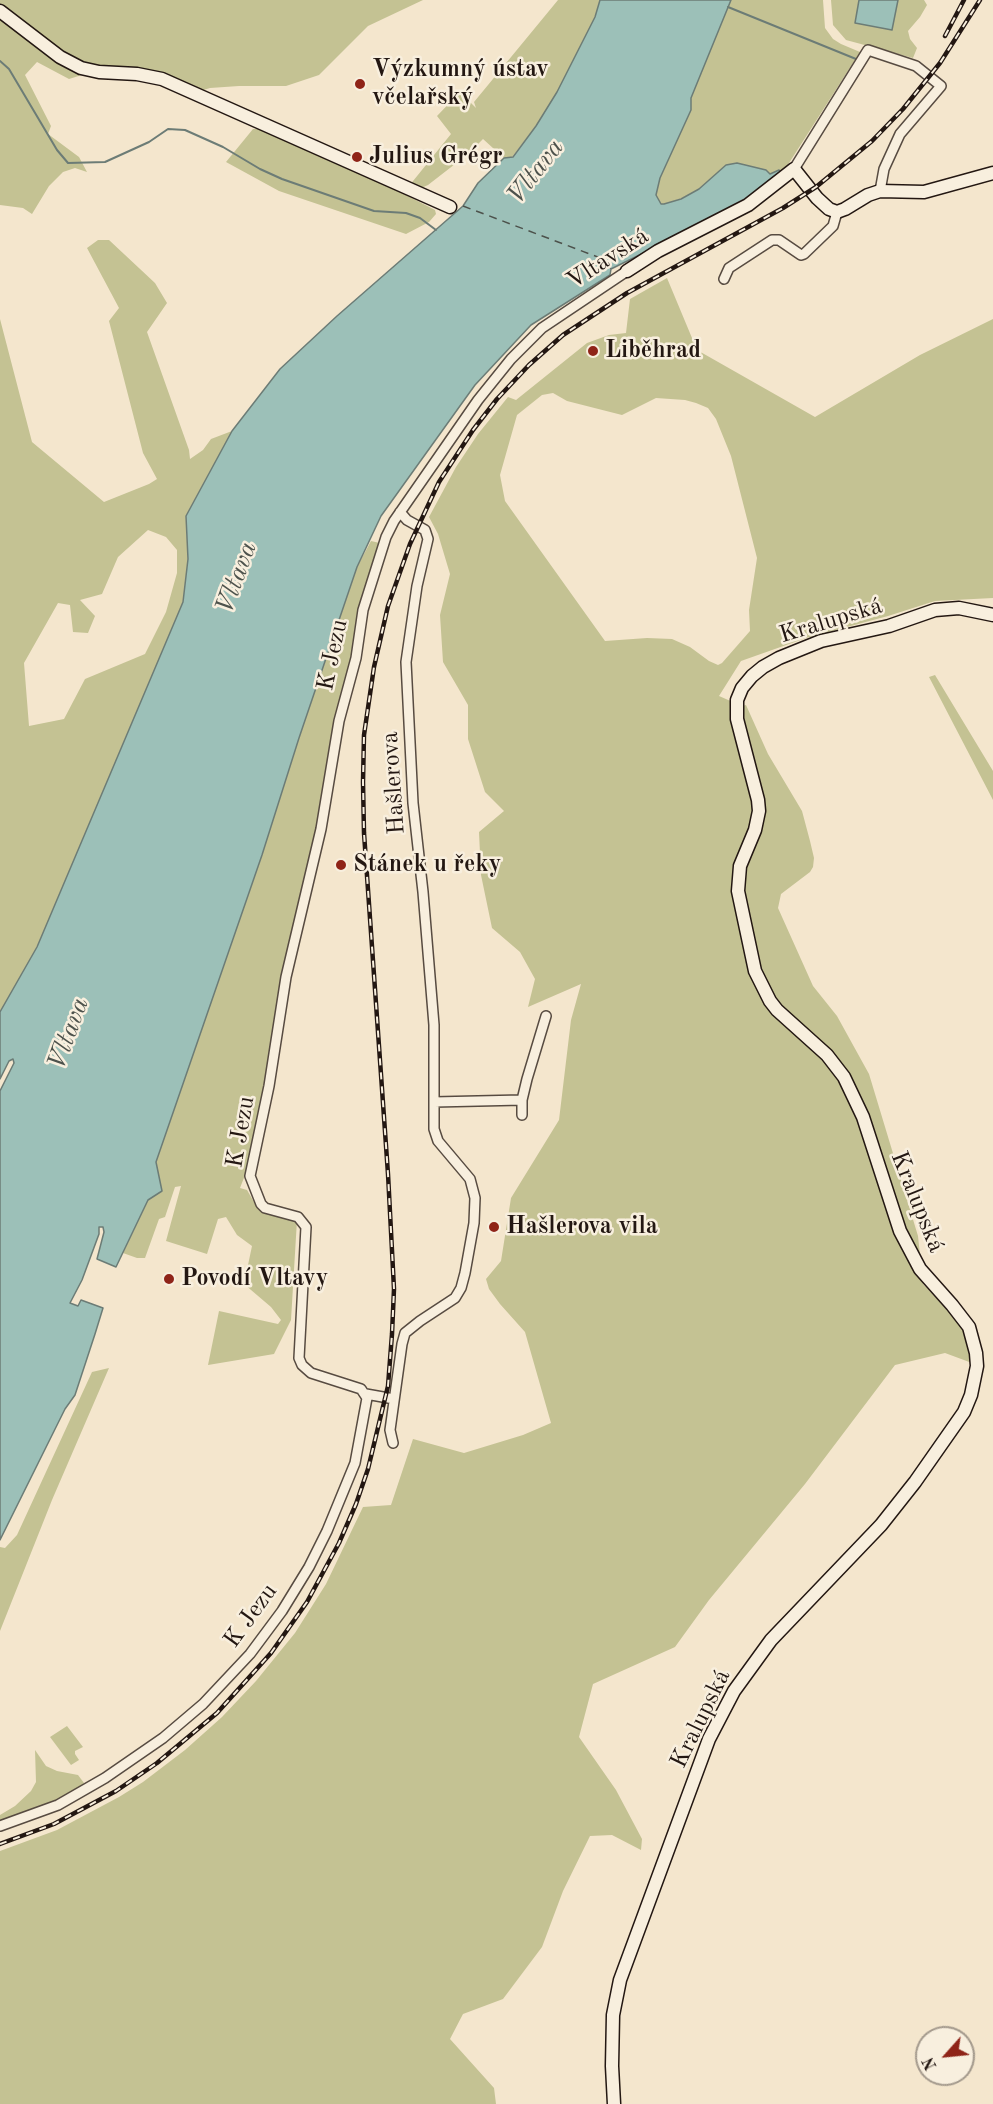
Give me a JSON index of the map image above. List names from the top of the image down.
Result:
{
  "streets": {
    "street": [
      "Vltavská",
      "Kralupská",
      "K Jezu",
      "Hašlerova"
    ]
  },
  "crossings": [
    ["Vltavská", "K Jezu"],
    ["Vltavská", "Hašlerova"]
  ],
  "water": ["Vltava"],
  "places": [
    "Výzkumný ústav včelařský",
    "Julius Grégr",
    "Liběhrad",
    "Stánek u řeky",
    "Hašlerova vila",
    "Povodí Vltavy"
  ],
  "north": "bottom left"
}
